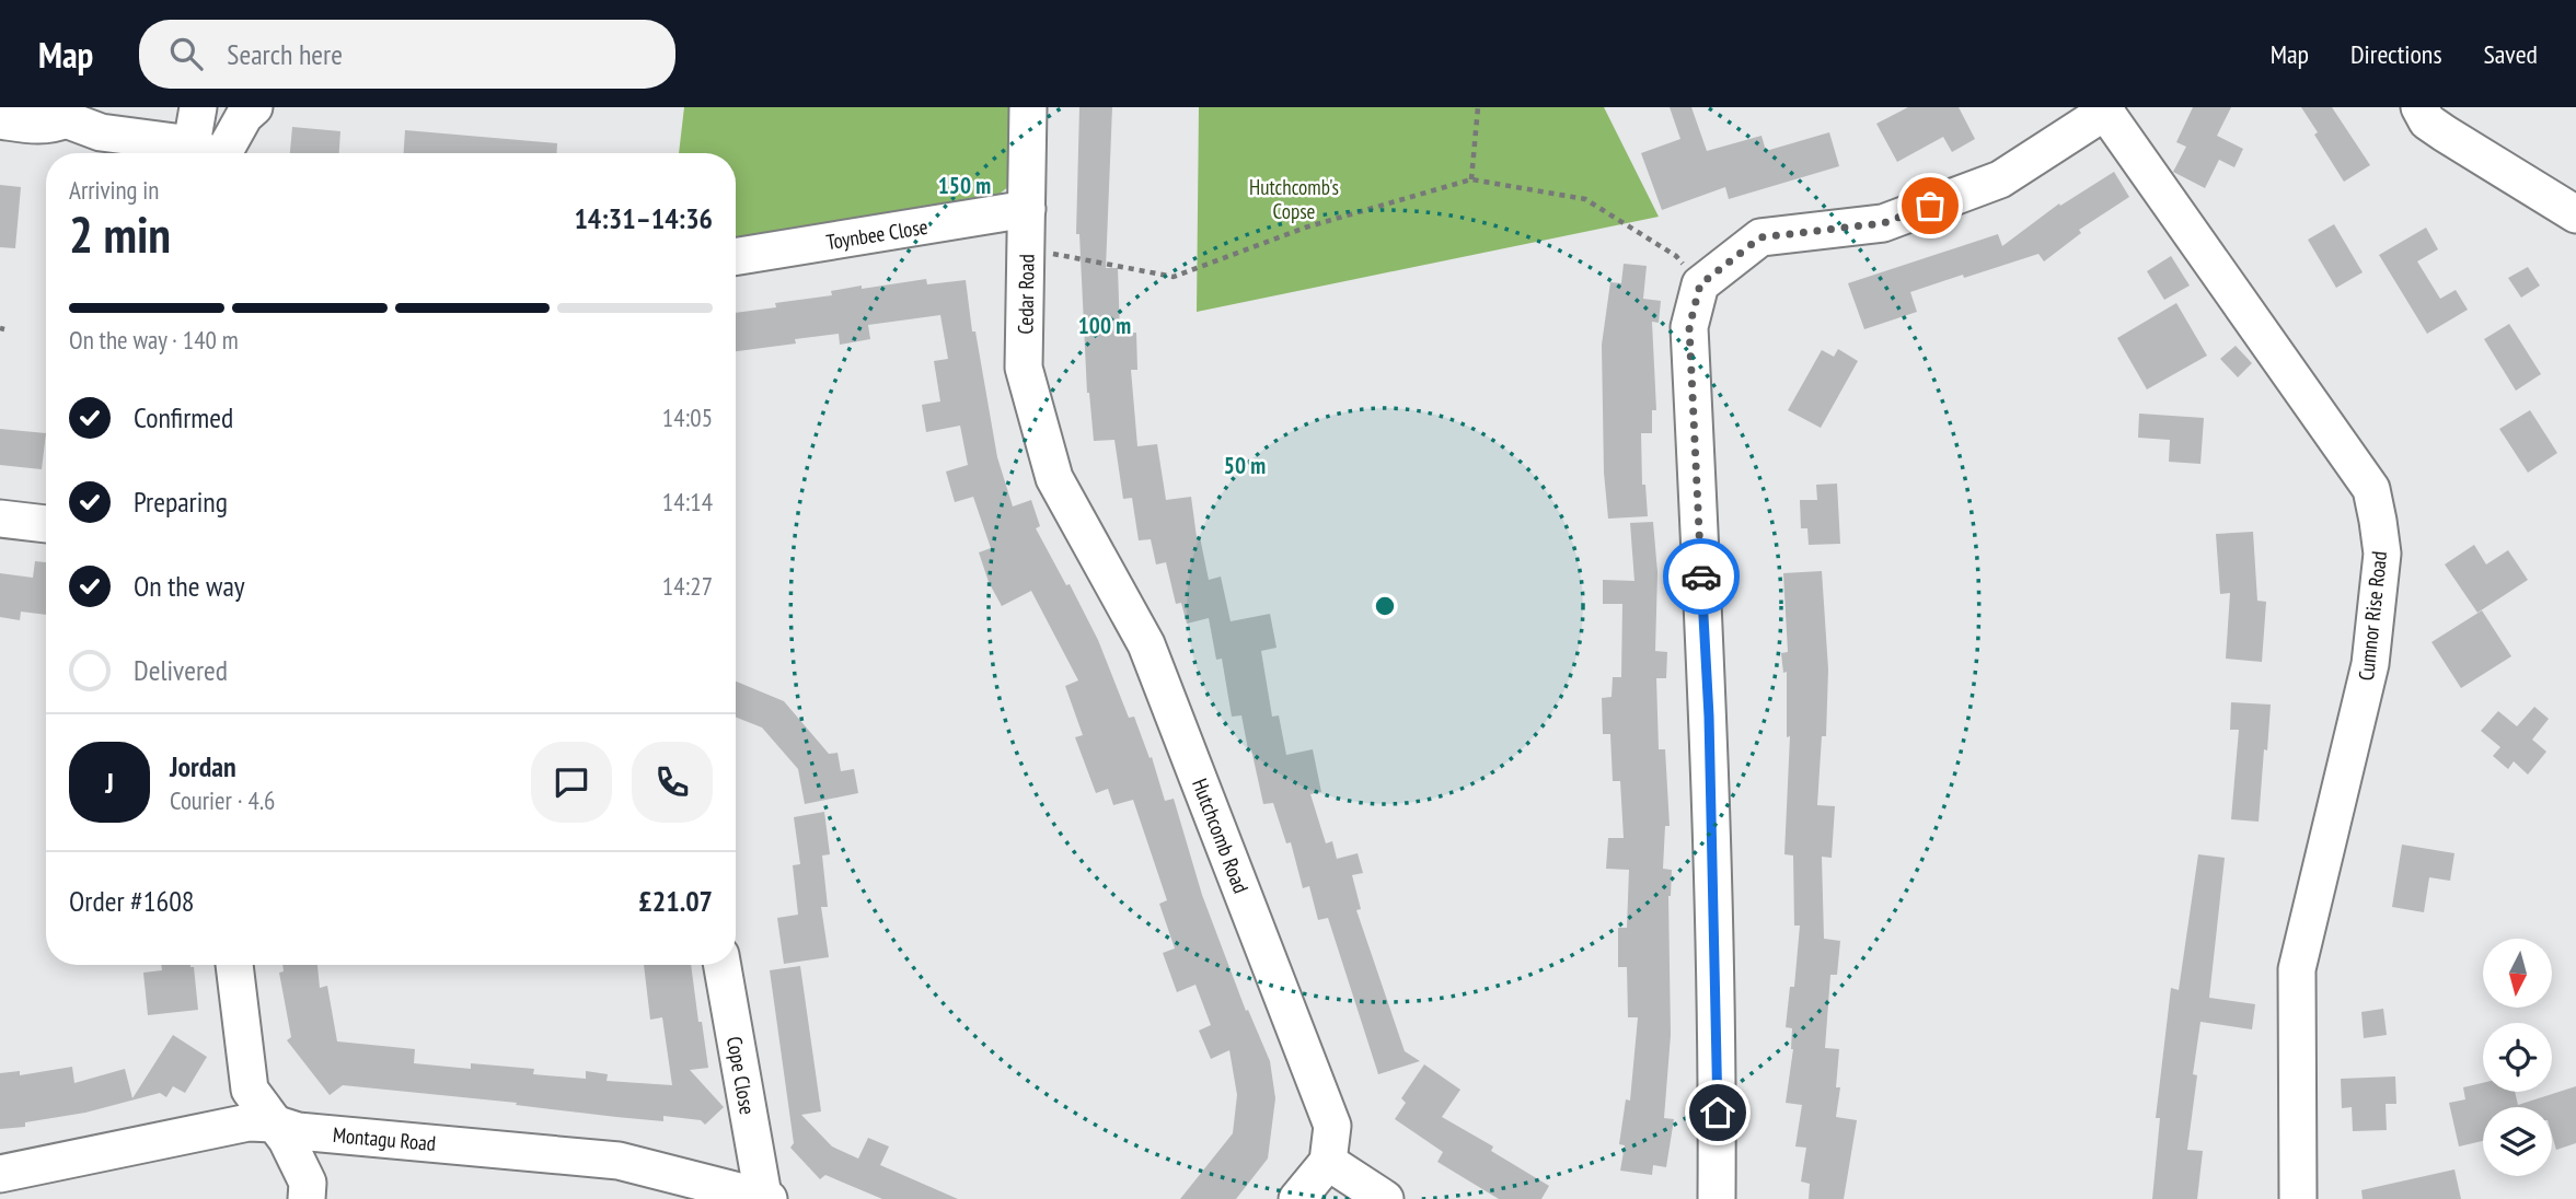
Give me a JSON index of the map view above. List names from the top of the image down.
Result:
{
  "streets": {
    "street": [
      "Toynbee Close",
      "Cedar Road",
      "Cumnor Rise Road",
      "Hutchcomb Road",
      "Cope Close",
      "Montagu Road"
    ]
  },
  "crossings": [
    ["Toynbee Close", "Cedar Road"],
    ["Cedar Road", "Hutchcomb Road"],
    ["Cope Close", "Montagu Road"]
  ],
  "parks": ["Hutchcomb's Copse"],
  "north": "bottom",
  "page": {
    "header": "Map",
    "search": "Search here",
    "nav": ["Map", "Directions", "Saved"],
    "heading": ["2 min", "Arriving in", "14:31–14:36"],
    "panel": [
      "Jordan",
      "Courier · 4.6",
      "Order #1608",
      "£21.07"
    ],
    "bar": "On the way · 140 m",
    "list": [
      ["Confirmed", "14:05"],
      ["Preparing", "14:14"],
      ["On the way", "14:27"],
      "Delivered"
    ],
    "round": "J"
  },
  "rings": ["150 m", "100 m", "50 m"]
}
